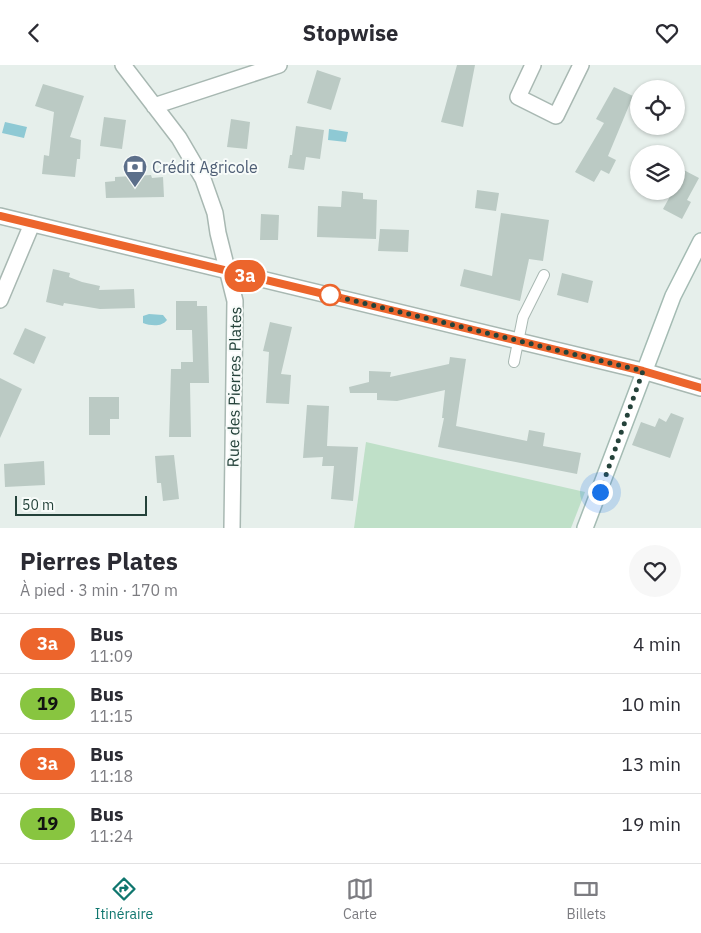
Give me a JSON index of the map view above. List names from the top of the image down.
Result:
{
  "streets": {
    "street": ["Rue des Pierres Plates"]
  },
  "places": {
    "bank": ["Crédit Agricole"]
  },
  "lines": ["bus line 3a"],
  "scale_bar": "50 m",
  "page": {
    "header": "Stopwise",
    "on_map": "3a",
    "scale": "50 m",
    "heading": ["Pierres Plates", "À pied · 3 min · 170 m"],
    "list": [
      {
        "mark": "3a",
        "name": "Bus",
        "note": "11:09",
        "value": "4 min"
      },
      {
        "mark": "19",
        "name": "Bus",
        "note": "11:15",
        "value": "10 min"
      },
      {
        "mark": "3a",
        "name": "Bus",
        "note": "11:18",
        "value": "13 min"
      },
      {
        "mark": "19",
        "name": "Bus",
        "note": "11:24",
        "value": "19 min"
      }
    ],
    "tabs": ["Itinéraire", "Carte", "Billets"]
  }
}
